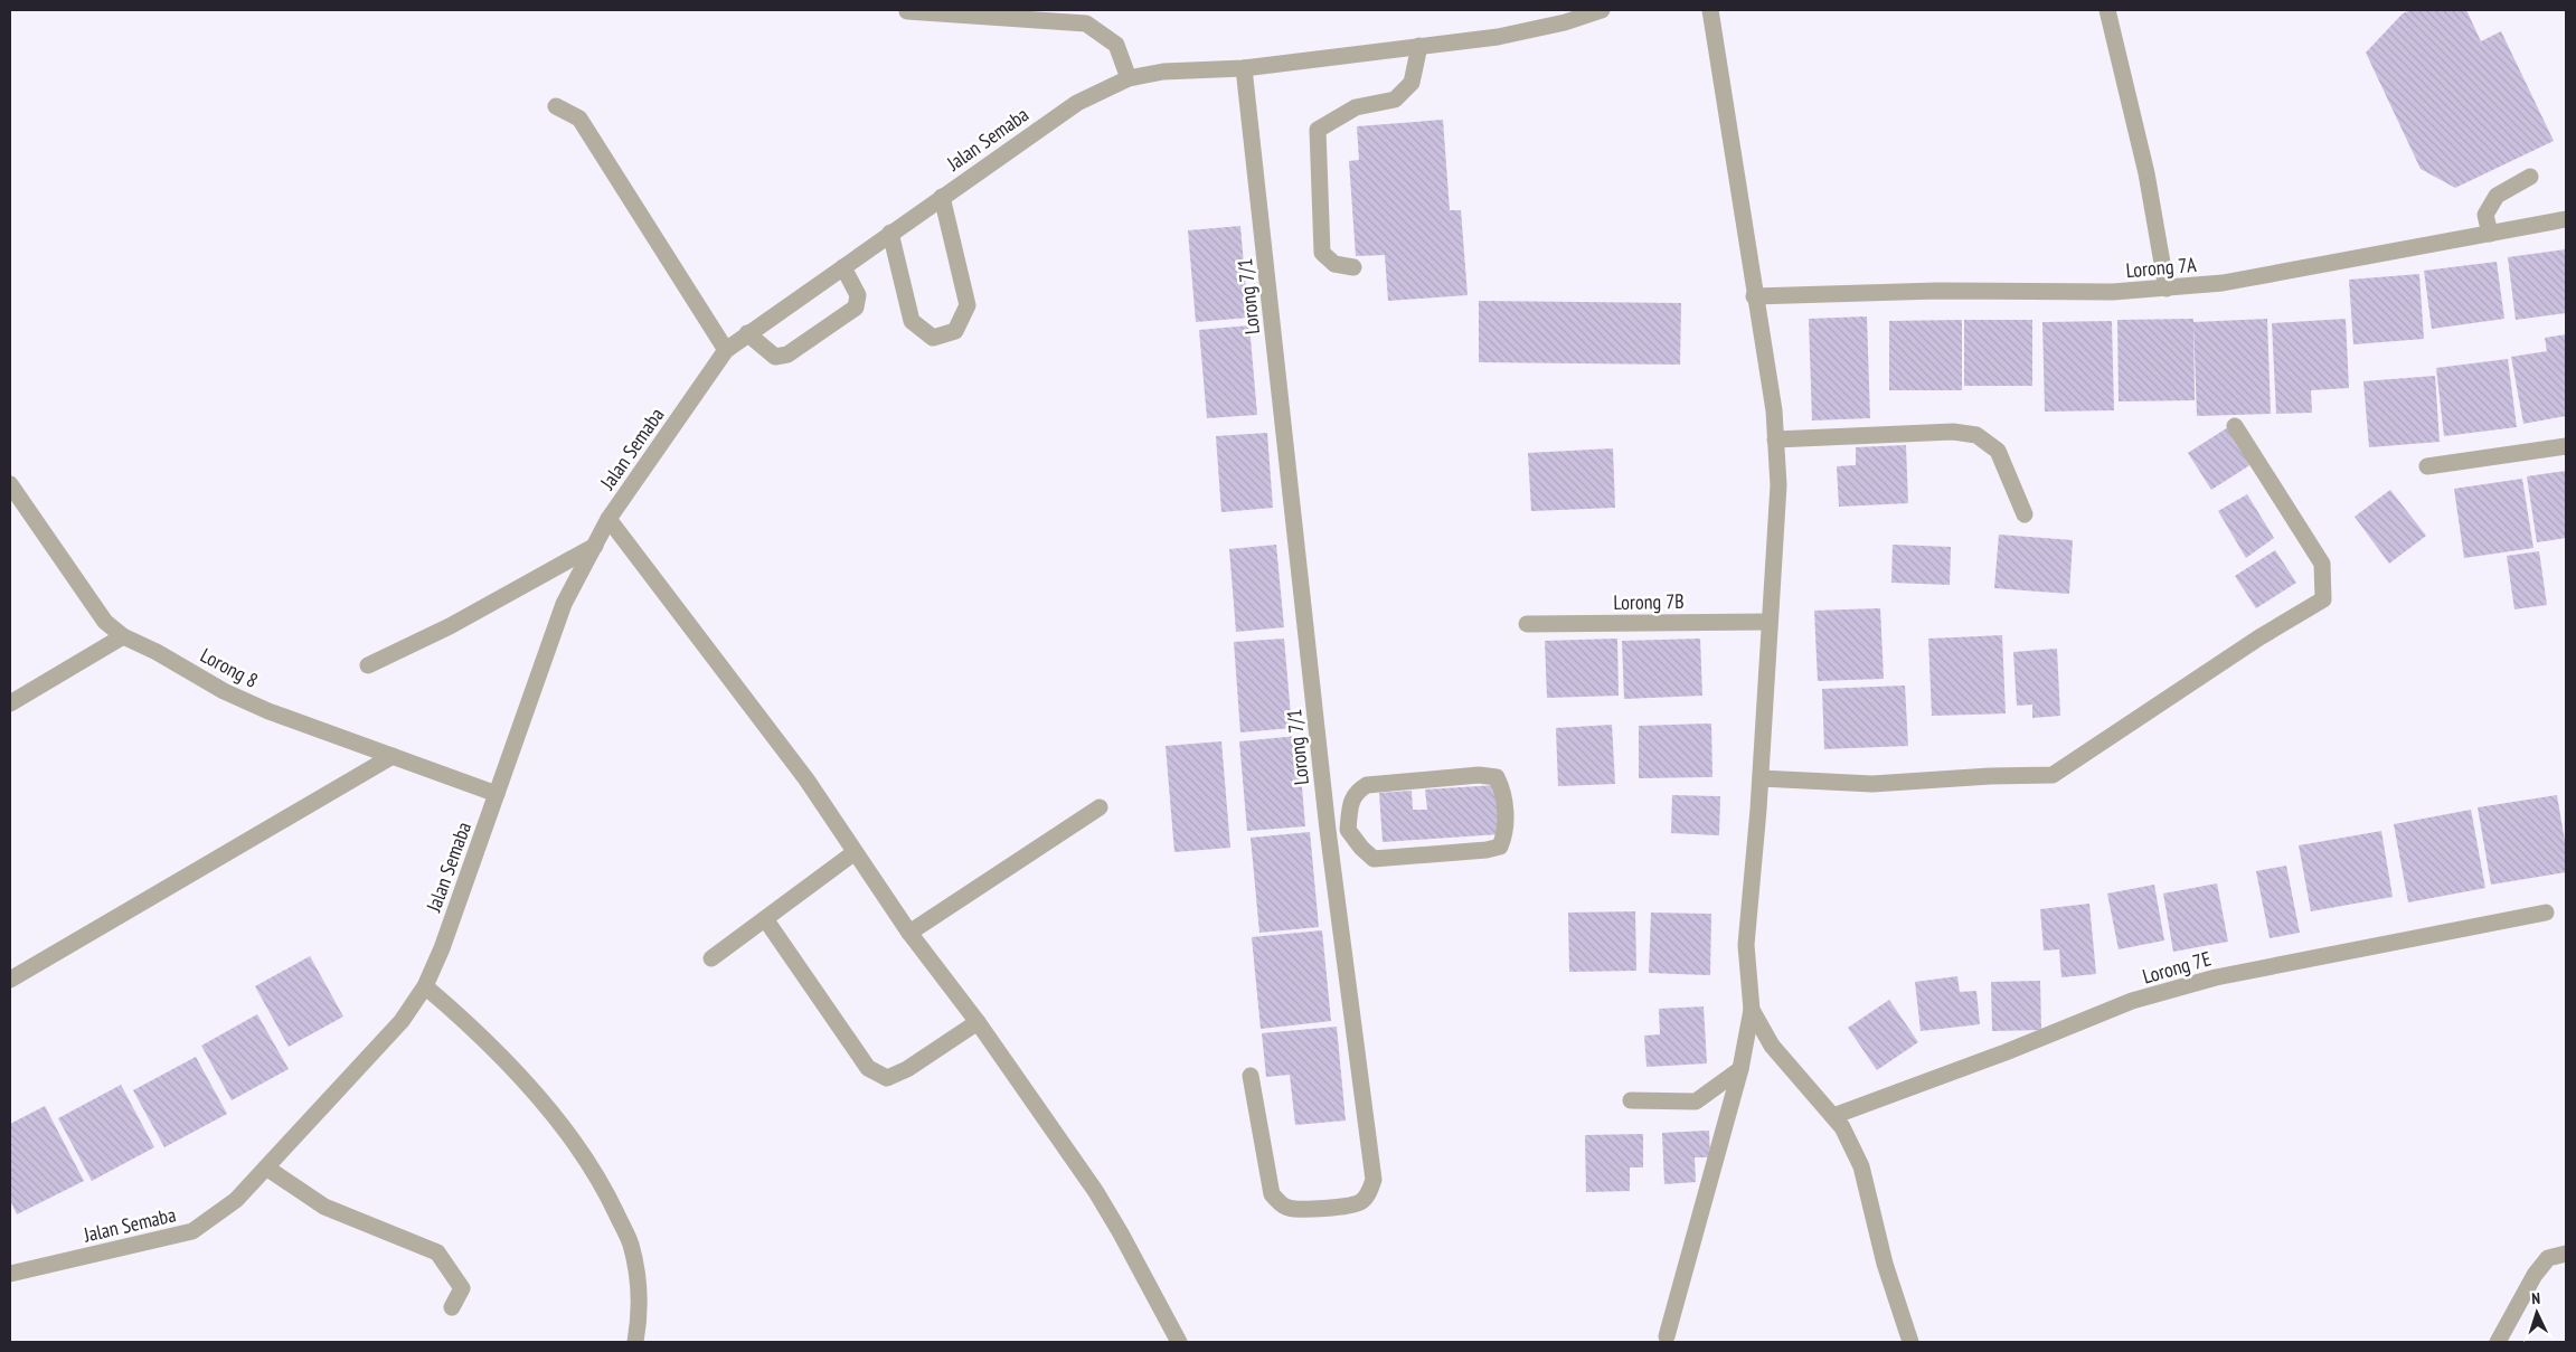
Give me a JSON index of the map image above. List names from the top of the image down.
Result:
{
  "streets": {
    "street": [
      "Jalan Semaba",
      "Lorong 7A",
      "Lorong 7/1",
      "Lorong 7B",
      "Lorong 8",
      "Lorong 7E"
    ]
  },
  "crossings": [
    ["Jalan Semaba", "Lorong 7/1"],
    ["Jalan Semaba", "Lorong 8"]
  ],
  "north": "top"
}
